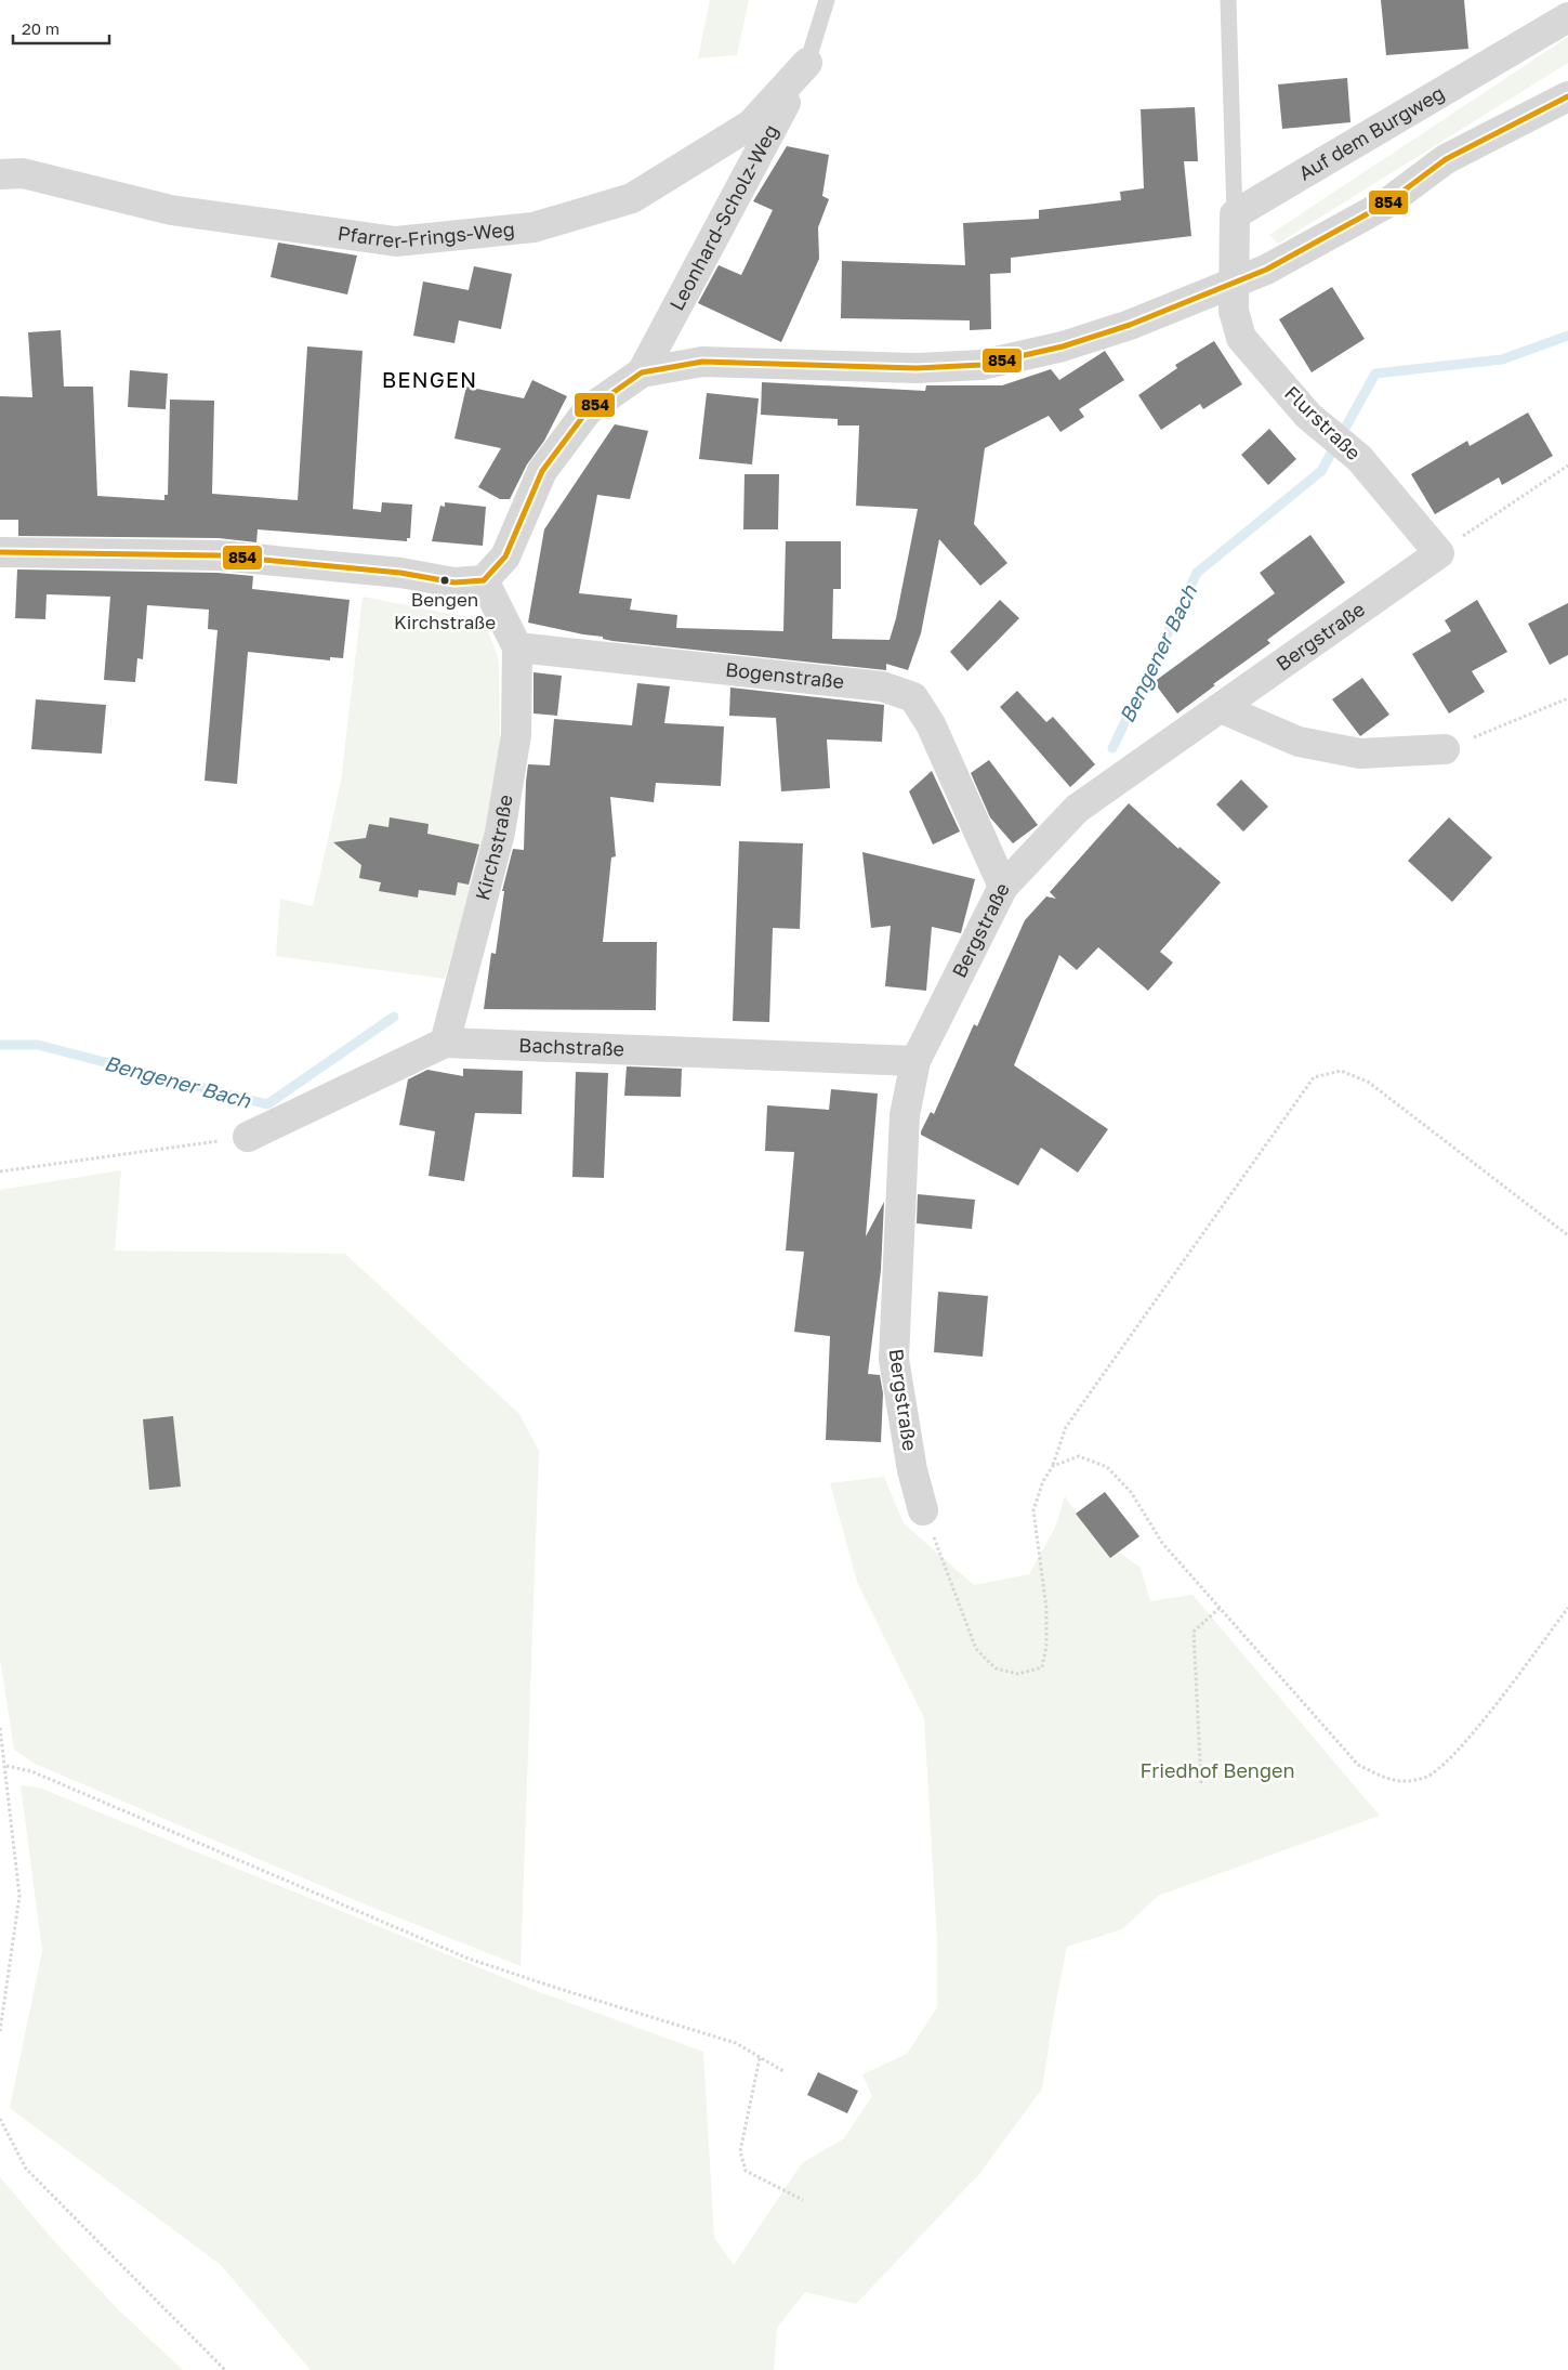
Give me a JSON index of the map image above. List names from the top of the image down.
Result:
{
  "streets": {
    "street": [
      "Auf dem Burgweg",
      "Leonhard-Scholz-Weg",
      "Pfarrer-Frings-Weg",
      "Flurstraße",
      "Bergstraße",
      "Bogenstraße",
      "Kirchstraße",
      "Bachstraße"
    ]
  },
  "crossings": [
    ["Leonhard-Scholz-Weg", "Pfarrer-Frings-Weg"],
    ["Flurstraße", "Bergstraße"],
    ["Bergstraße", "Bogenstraße"],
    ["Bergstraße", "Bachstraße"],
    ["Bogenstraße", "Kirchstraße"],
    ["Kirchstraße", "Bachstraße"]
  ],
  "districts": ["BENGEN"],
  "water": ["Bengener Bach"],
  "parks": ["Friedhof Bengen"],
  "places": ["Bengen Kirchstraße"],
  "lines": ["transit line 854"],
  "scale_bar": "20 m"
}
